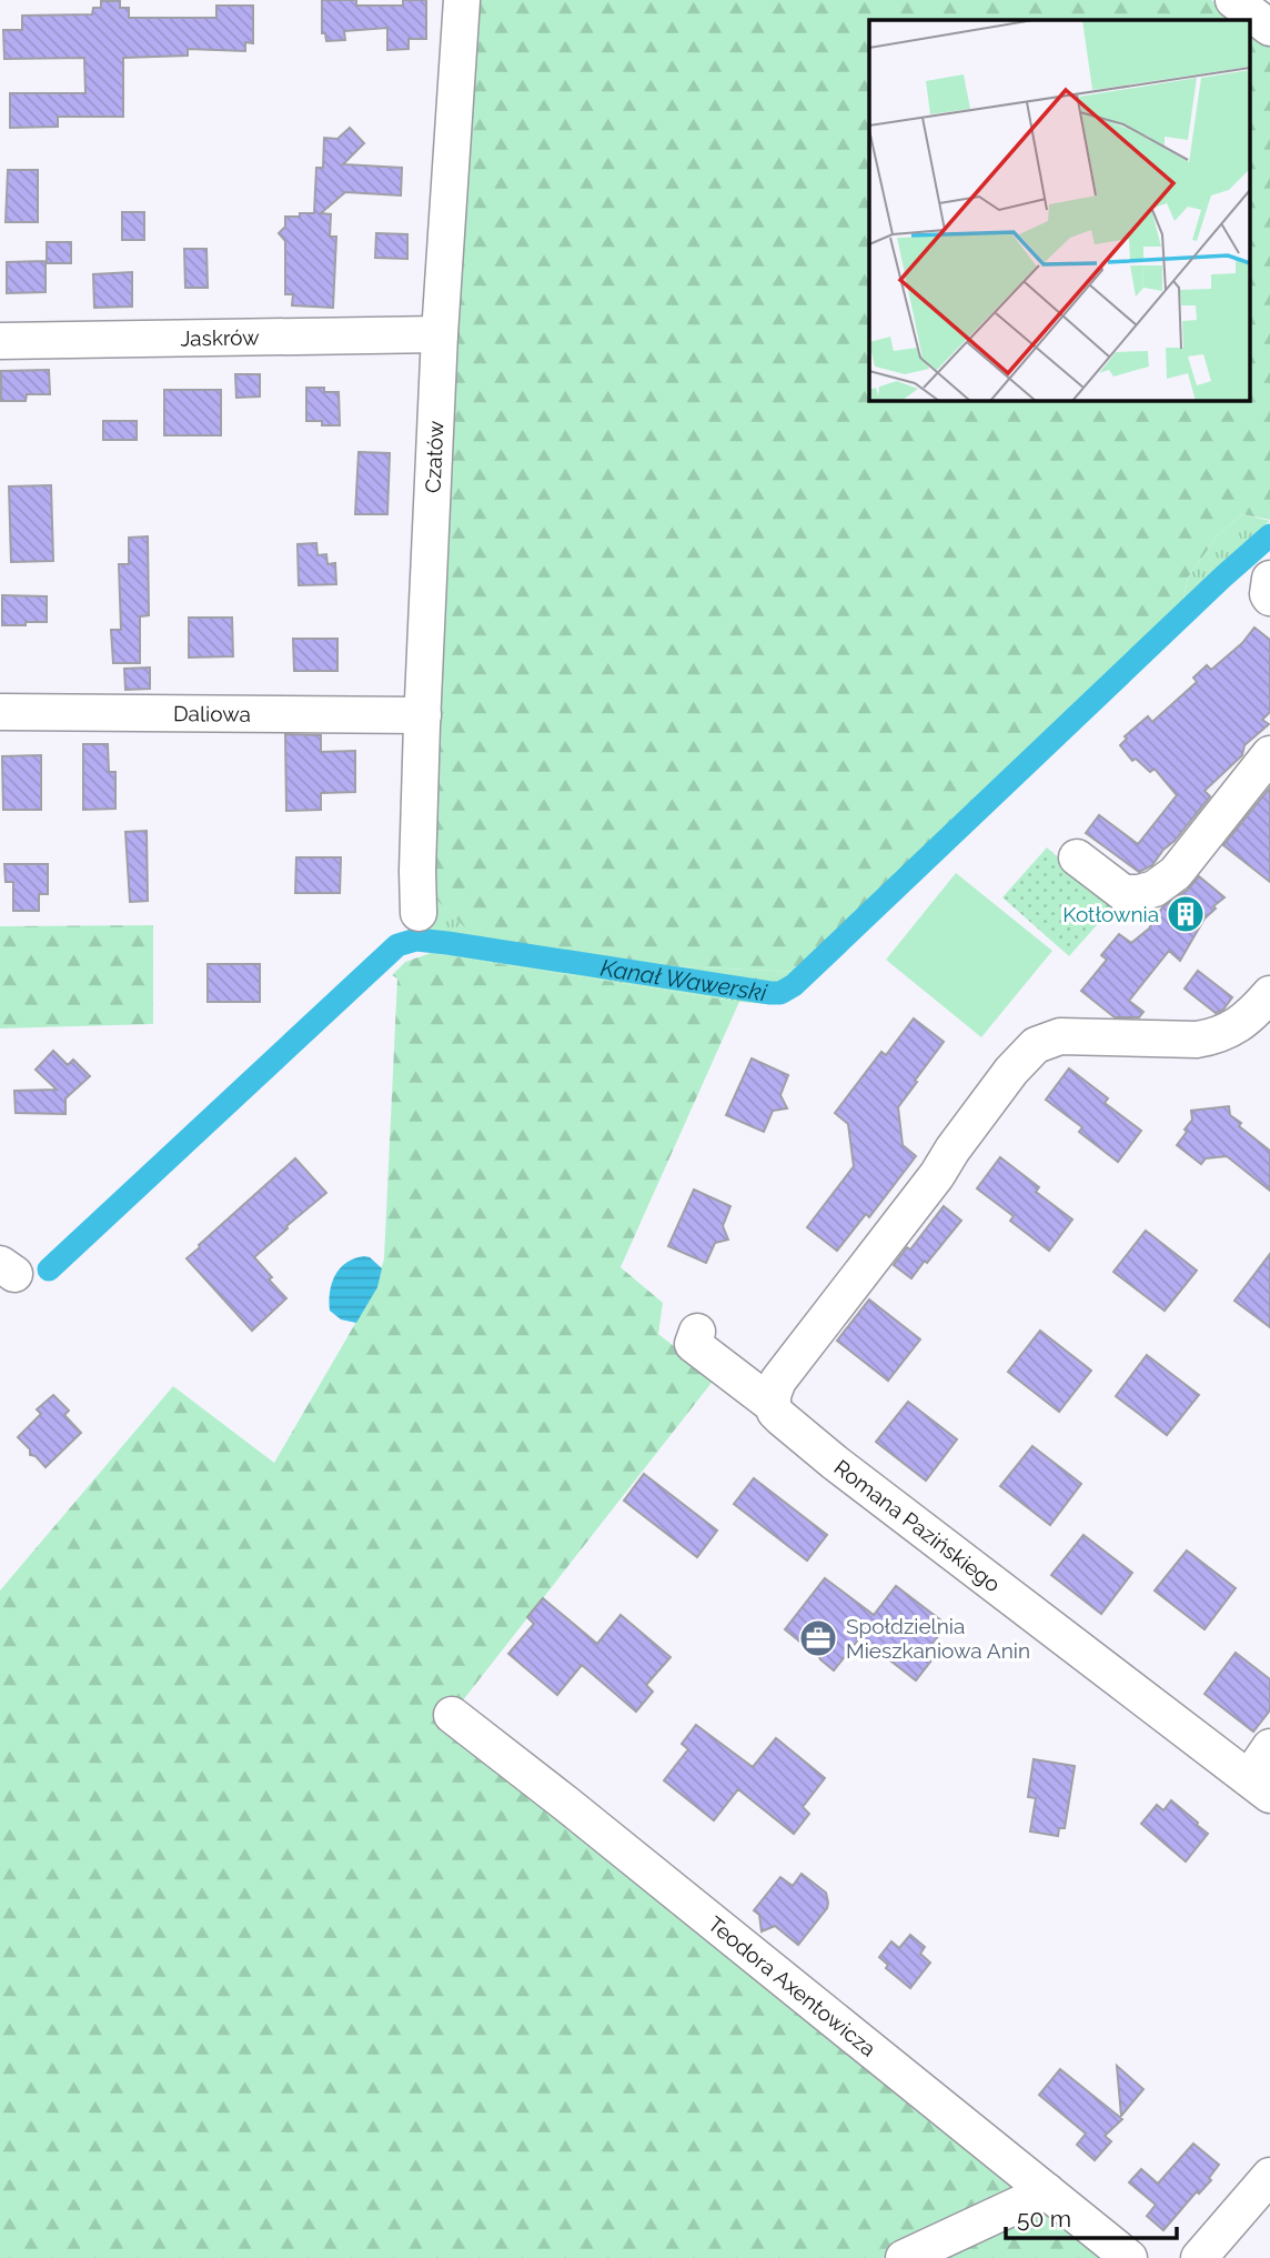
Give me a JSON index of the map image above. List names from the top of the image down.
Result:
{
  "streets": {
    "street": [
      "Jaskrów",
      "Czatów",
      "Daliowa",
      "Romana Pazińskiego",
      "Teodora Axentowicza"
    ]
  },
  "crossings": [
    ["Jaskrów", "Czatów"],
    ["Czatów", "Daliowa"]
  ],
  "water": ["Kanał Wawerski"],
  "places": {
    "building": ["Kotłownia"],
    "office": ["Społdzielnia Mieszkaniowa Anin"]
  },
  "scale_bar": "50 m"
}
